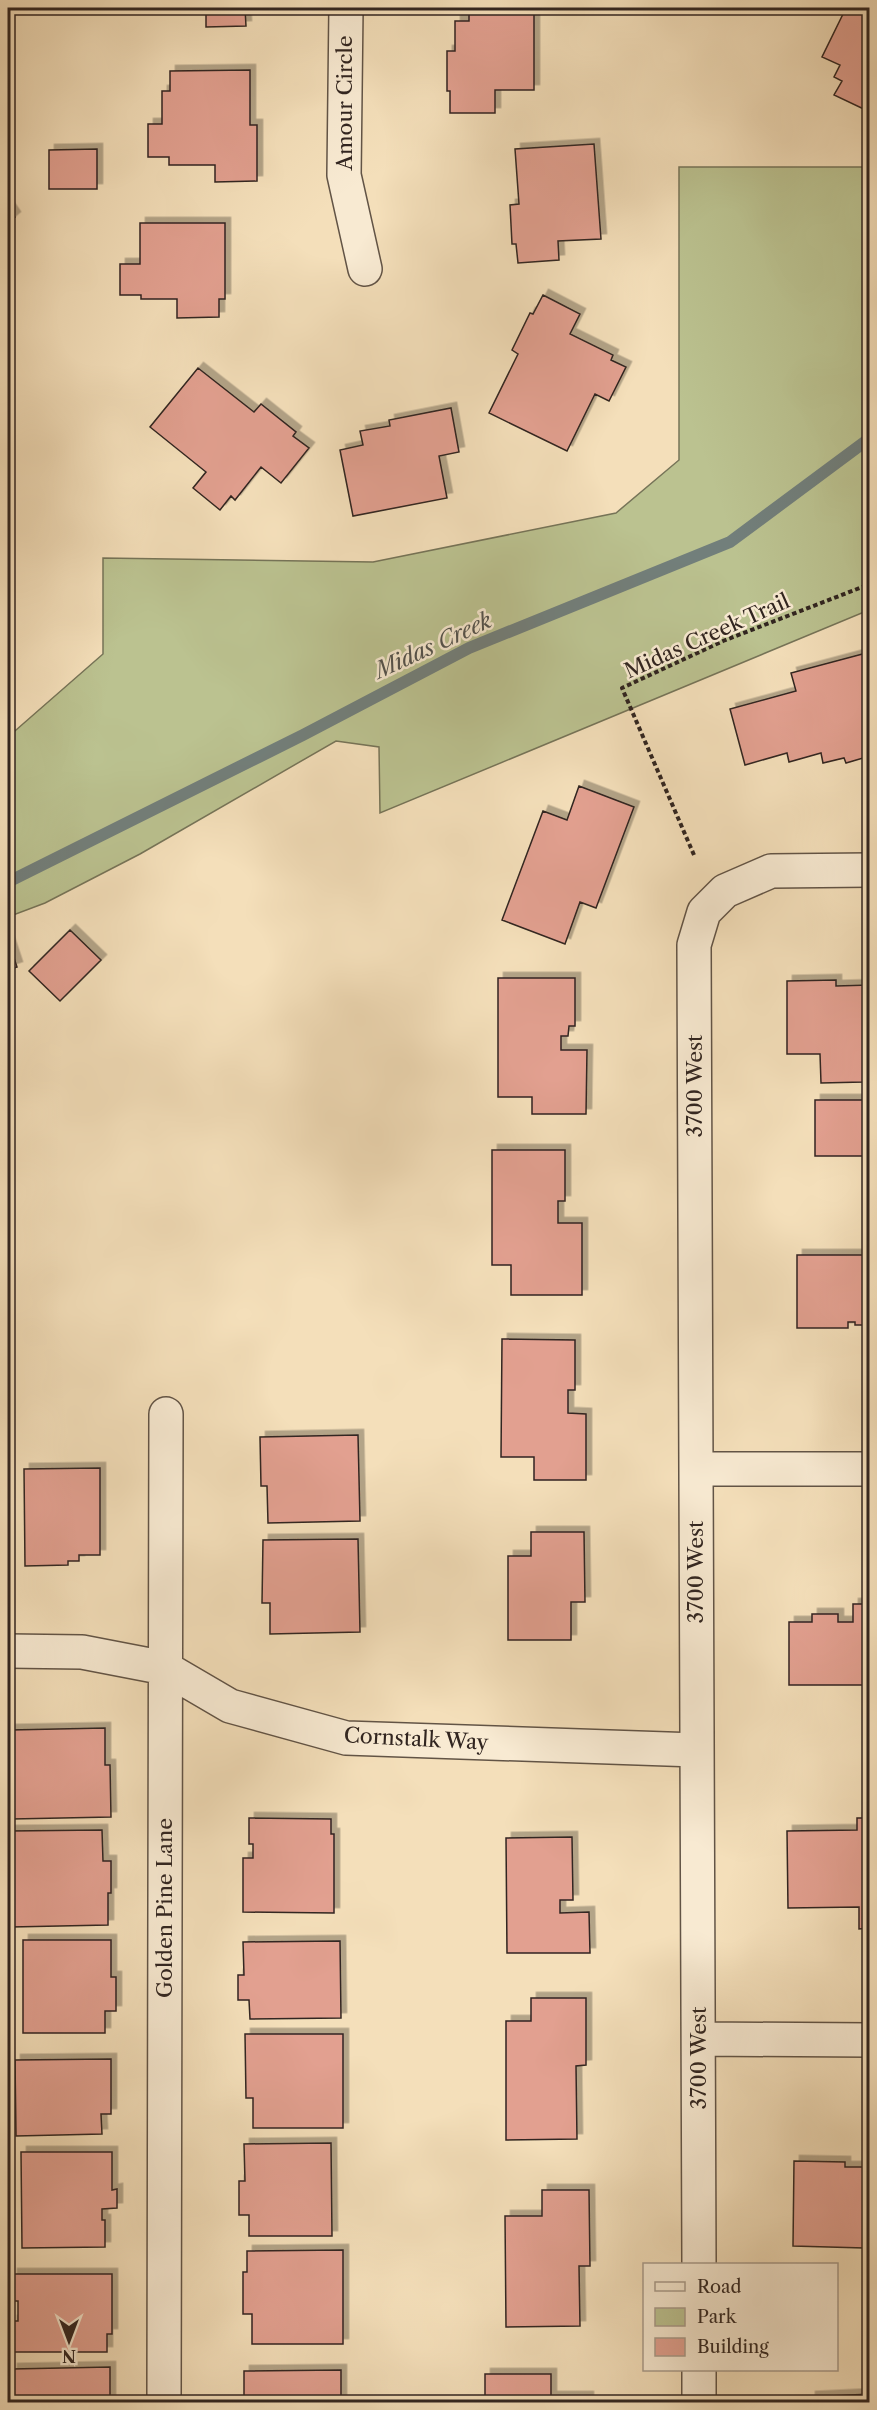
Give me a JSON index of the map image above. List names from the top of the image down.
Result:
{
  "streets": {
    "street": [
      "Amour Circle",
      "3700 West",
      "Cornstalk Way",
      "Golden Pine Lane"
    ],
    "path": ["Midas Creek Trail"]
  },
  "crossings": [
    ["3700 West", "Cornstalk Way"],
    ["Cornstalk Way", "Golden Pine Lane"]
  ],
  "water": ["Midas Creek"],
  "legend": ["Road", "Park", "Building"],
  "north": "bottom"
}
